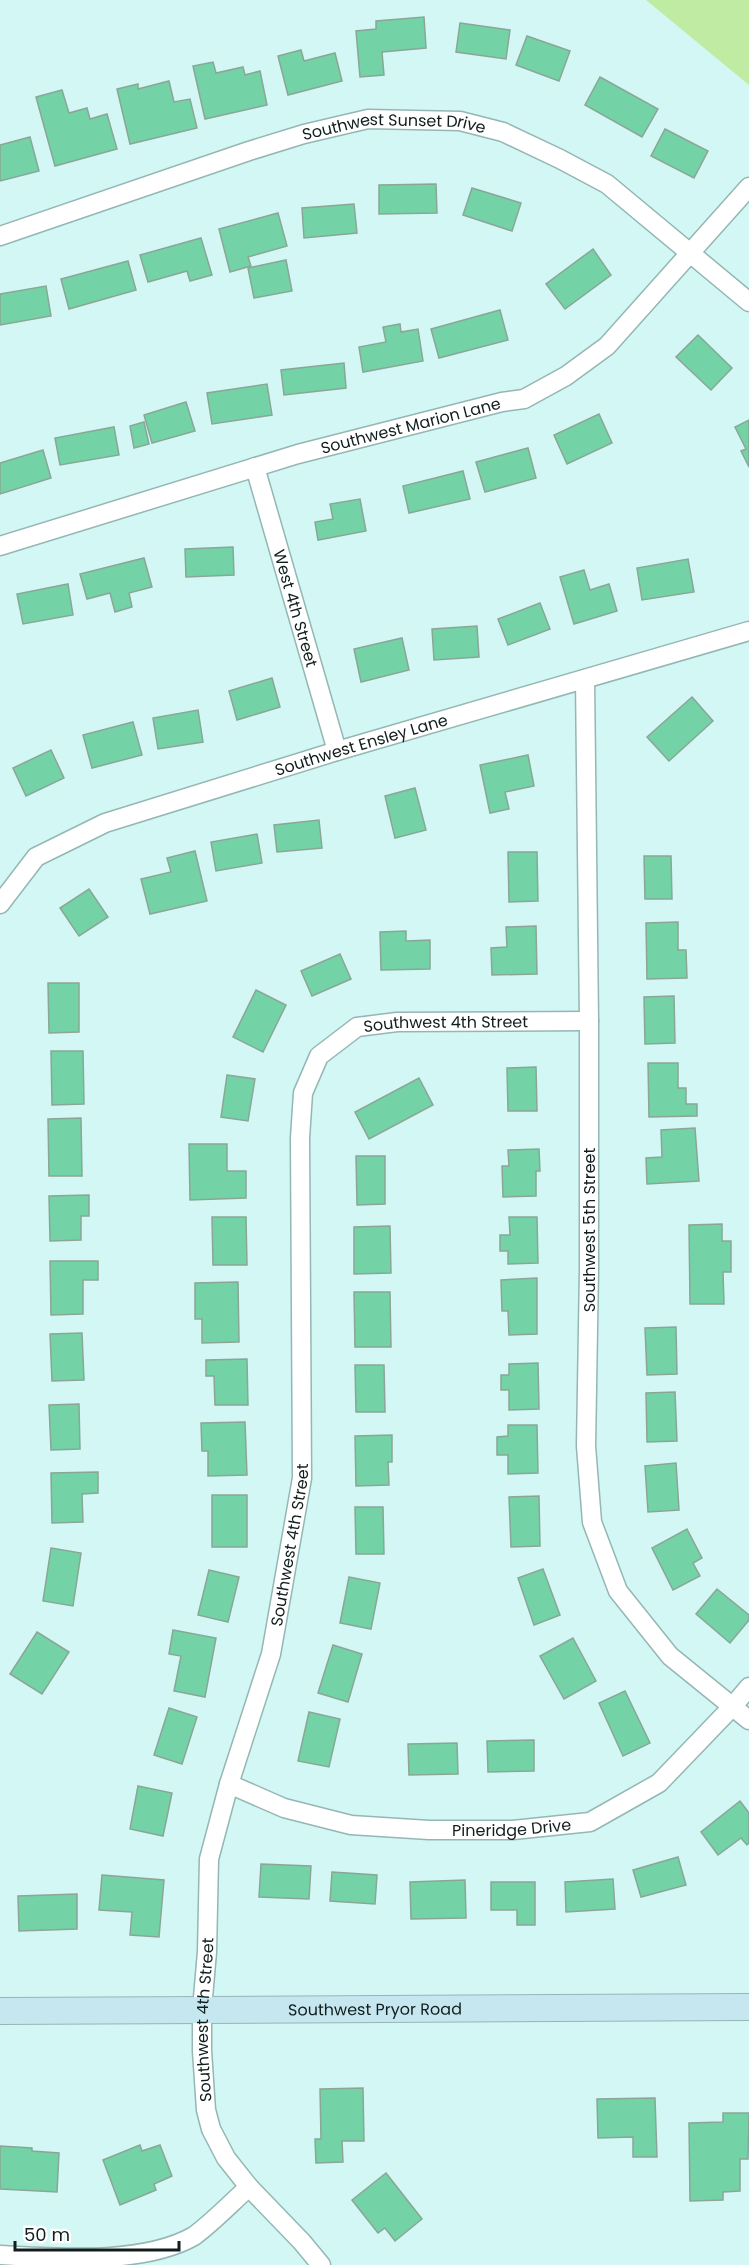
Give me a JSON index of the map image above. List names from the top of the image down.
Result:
{
  "streets": {
    "main road": ["Southwest Pryor Road"],
    "street": [
      "Southwest Sunset Drive",
      "Southwest Marion Lane",
      "West 4th Street",
      "Southwest Ensley Lane",
      "Southwest 4th Street",
      "Southwest 5th Street",
      "Pineridge Drive"
    ]
  },
  "crossings": [
    ["Southwest Sunset Drive", "Southwest Marion Lane"],
    ["Southwest Marion Lane", "West 4th Street"],
    ["West 4th Street", "Southwest Ensley Lane"],
    ["Southwest Ensley Lane", "Southwest 5th Street"],
    ["Southwest 4th Street", "Southwest 5th Street"],
    ["Southwest 4th Street", "Pineridge Drive"],
    ["Southwest 4th Street", "Southwest Pryor Road"],
    ["Southwest 5th Street", "Pineridge Drive"]
  ],
  "scale_bar": "50 m"
}
